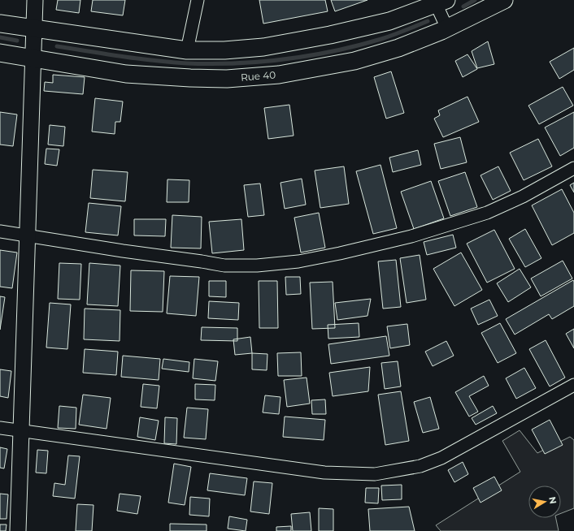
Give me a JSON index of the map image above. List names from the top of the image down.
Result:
{
  "streets": {
    "main road": ["Rue 40"]
  },
  "north": "right"
}
